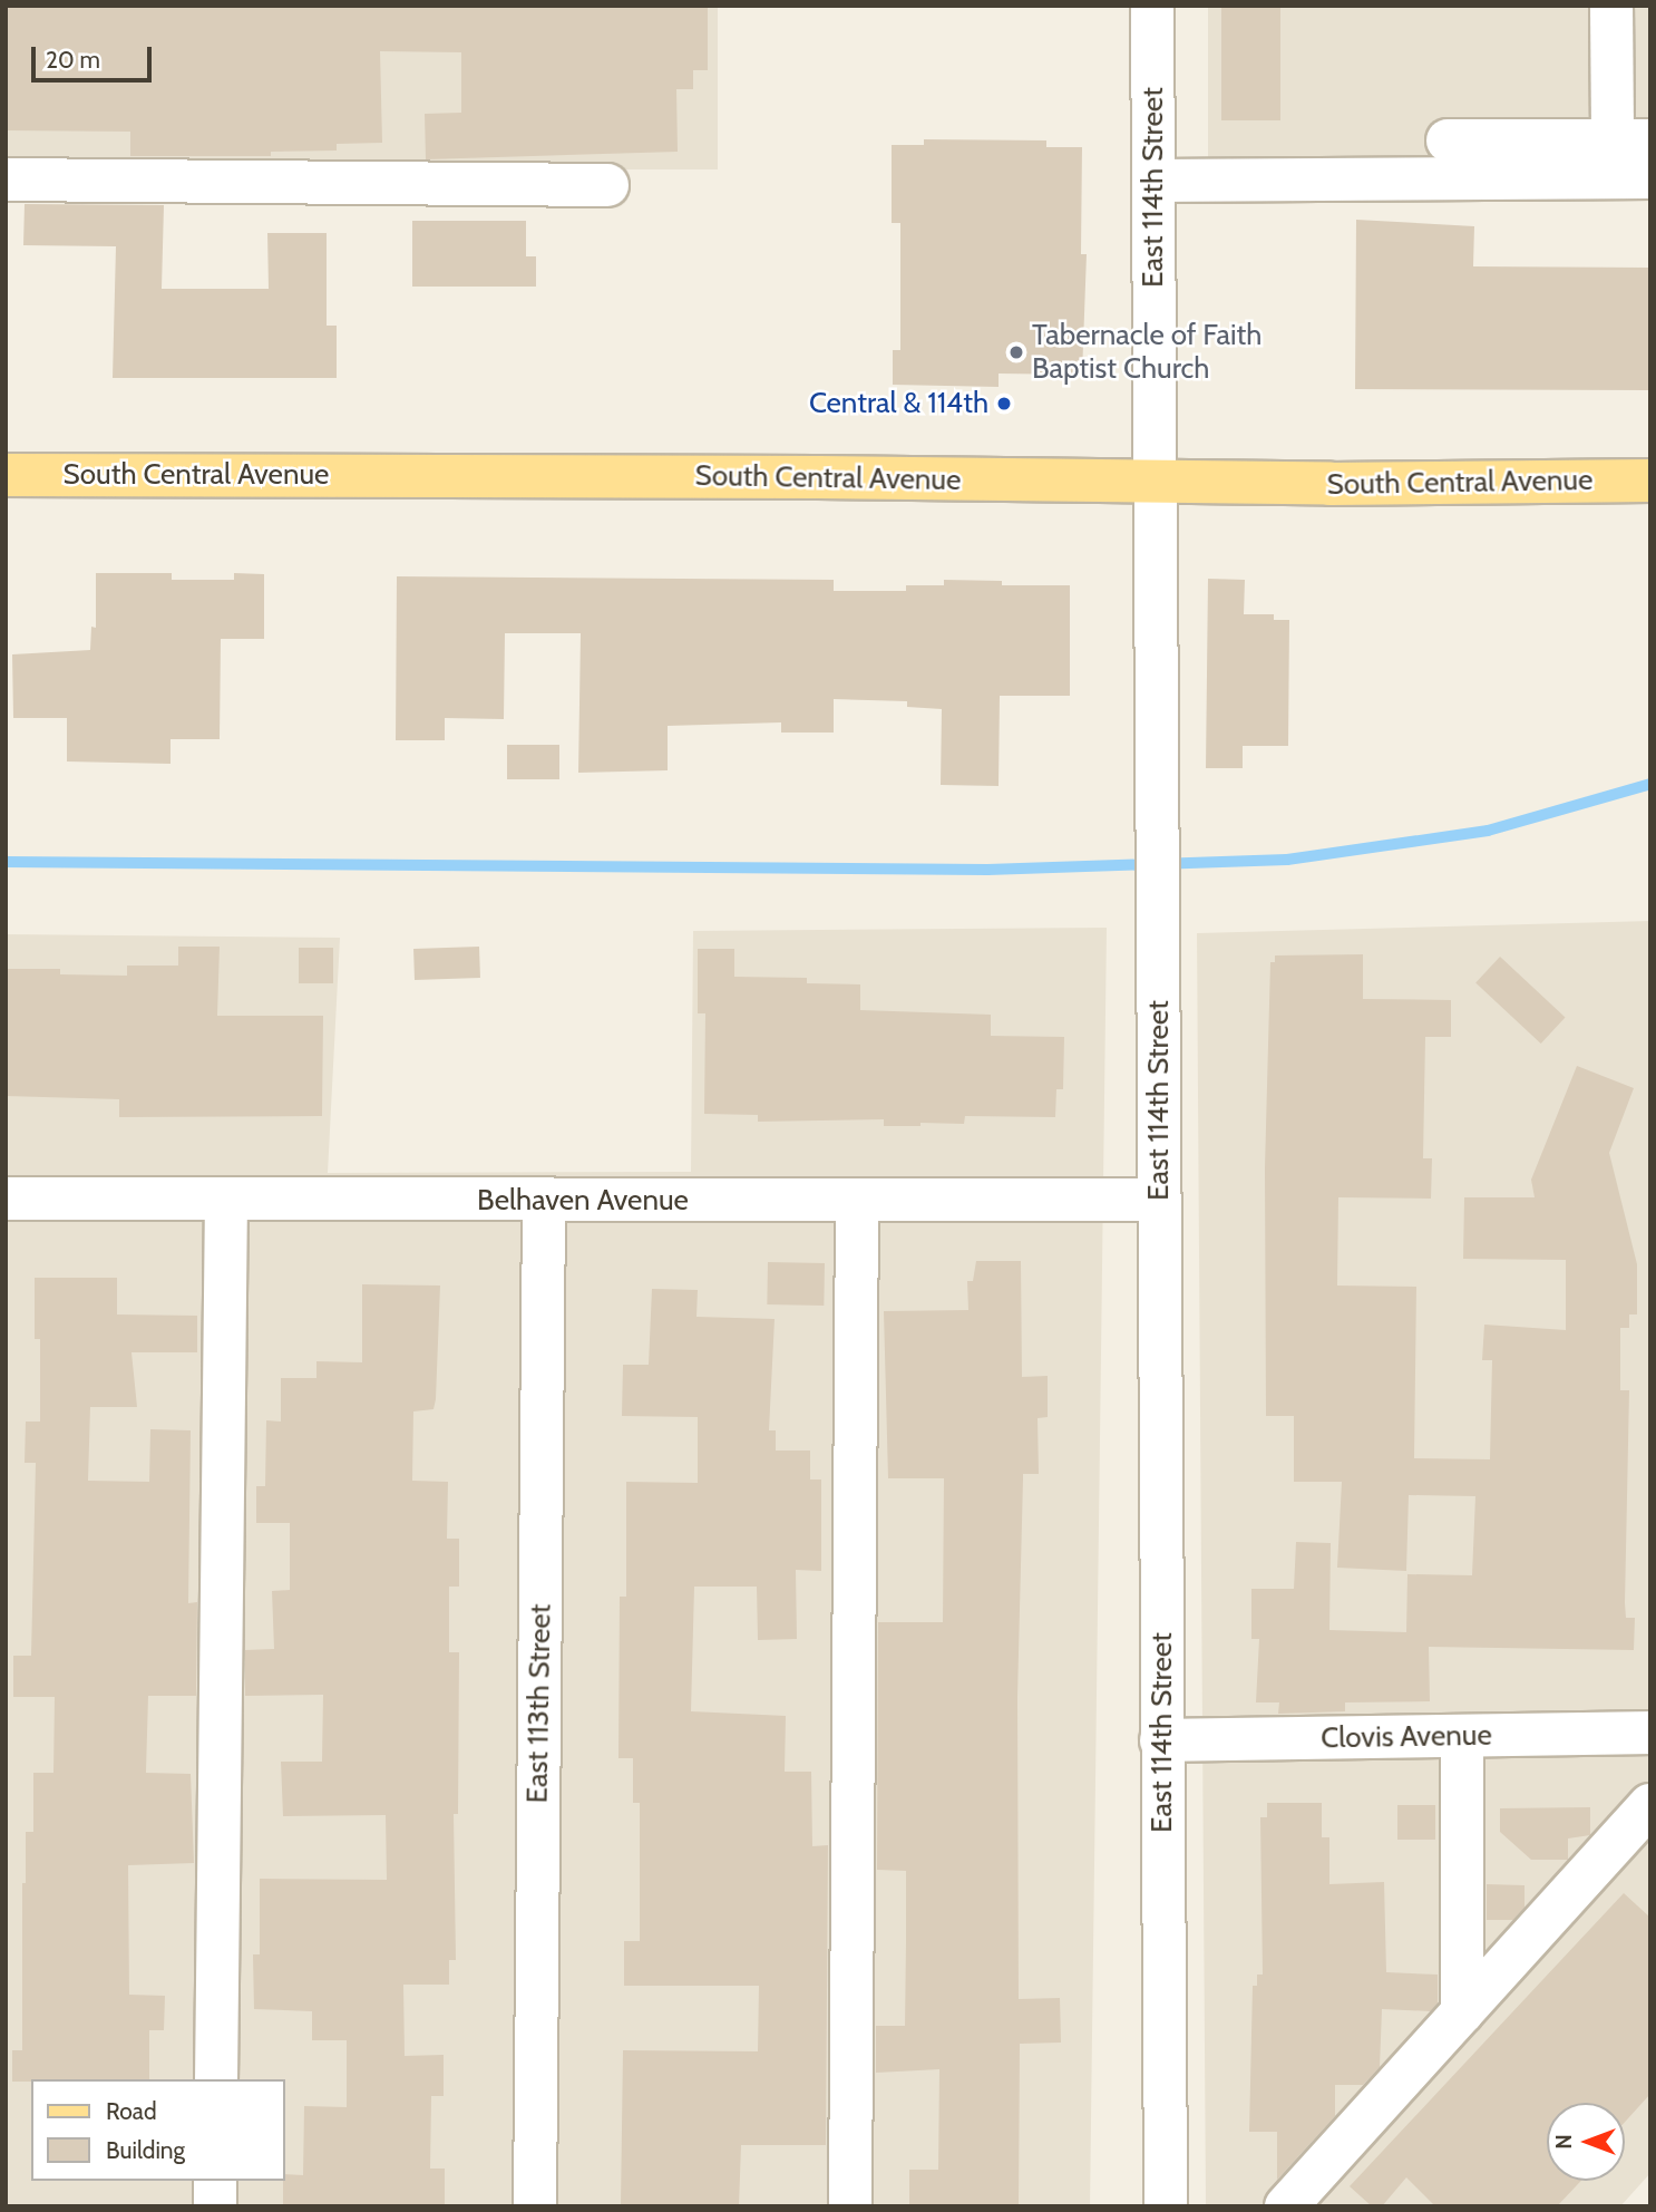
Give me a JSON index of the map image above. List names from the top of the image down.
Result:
{
  "streets": {
    "main road": ["South Central Avenue"],
    "street": [
      "East 114th Street",
      "Belhaven Avenue",
      "East 113th Street",
      "Clovis Avenue"
    ]
  },
  "crossings": [
    ["East 114th Street", "South Central Avenue"],
    ["East 114th Street", "Belhaven Avenue"],
    ["East 114th Street", "Clovis Avenue"],
    ["Belhaven Avenue", "East 113th Street"]
  ],
  "places": ["Tabernacle of Faith Baptist Church", "Central & 114th"],
  "legend": ["Road", "Building"],
  "scale_bar": "20 m",
  "north": "left"
}
